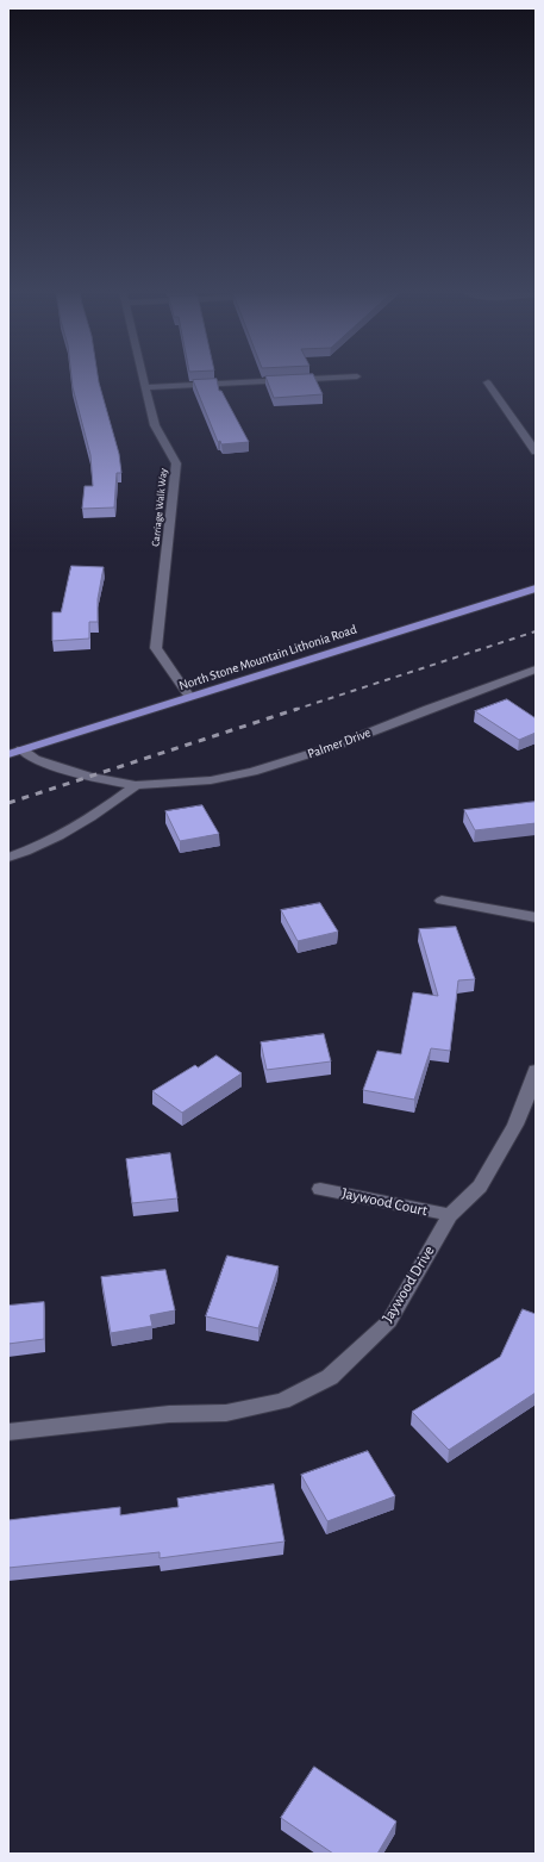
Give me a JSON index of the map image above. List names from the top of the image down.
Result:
{
  "streets": {
    "main road": ["North Stone Mountain Lithonia Road"],
    "street": [
      "Carriage Walk Way",
      "Palmer Drive",
      "Jaywood Court",
      "Jaywood Drive"
    ]
  },
  "crossings": [
    ["Carriage Walk Way", "North Stone Mountain Lithonia Road"],
    ["North Stone Mountain Lithonia Road", "Palmer Drive"],
    ["Jaywood Court", "Jaywood Drive"]
  ]
}
